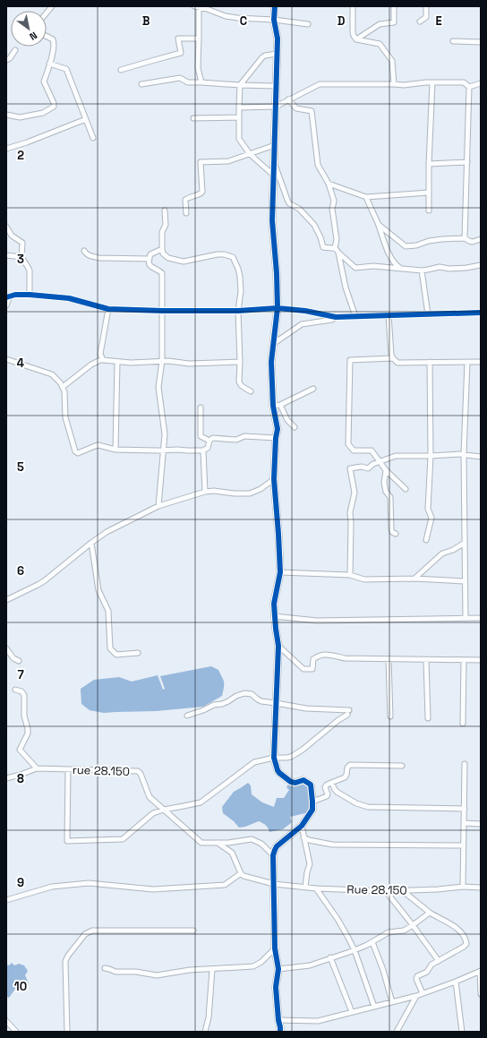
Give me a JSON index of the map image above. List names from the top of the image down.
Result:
{
  "streets": {
    "street": ["rue 28.150", "Rue 28.150"]
  },
  "north": "bottom right",
  "grid": {
    "columns": [
      "B",
      "C",
      "D",
      "E"
    ],
    "rows": [
      "2",
      "3",
      "4",
      "5",
      "6",
      "7",
      "8",
      "9",
      "10"
    ]
  }
}
